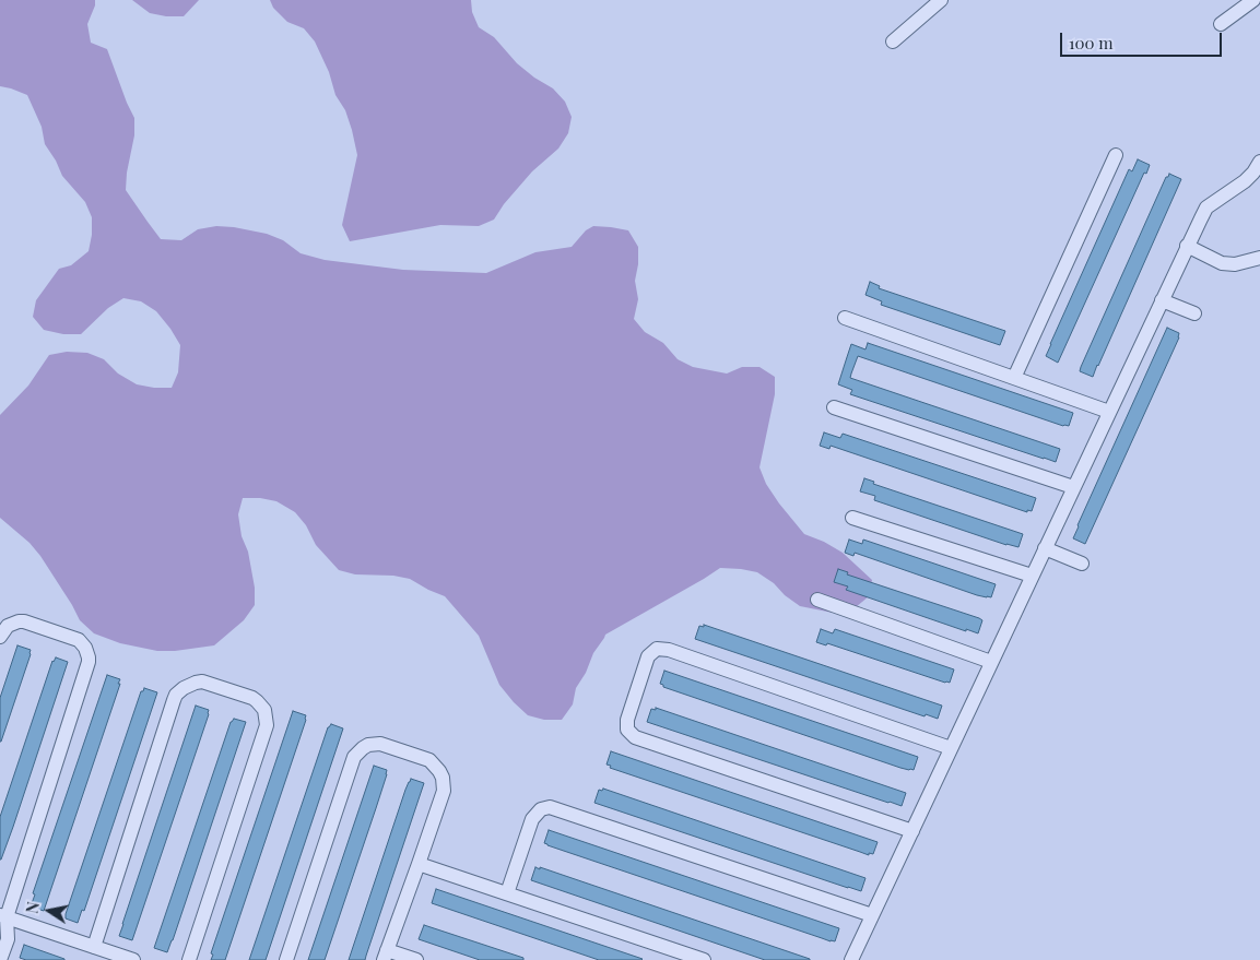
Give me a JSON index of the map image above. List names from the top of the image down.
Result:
{
  "scale_bar": "100 m",
  "north": "left"
}
